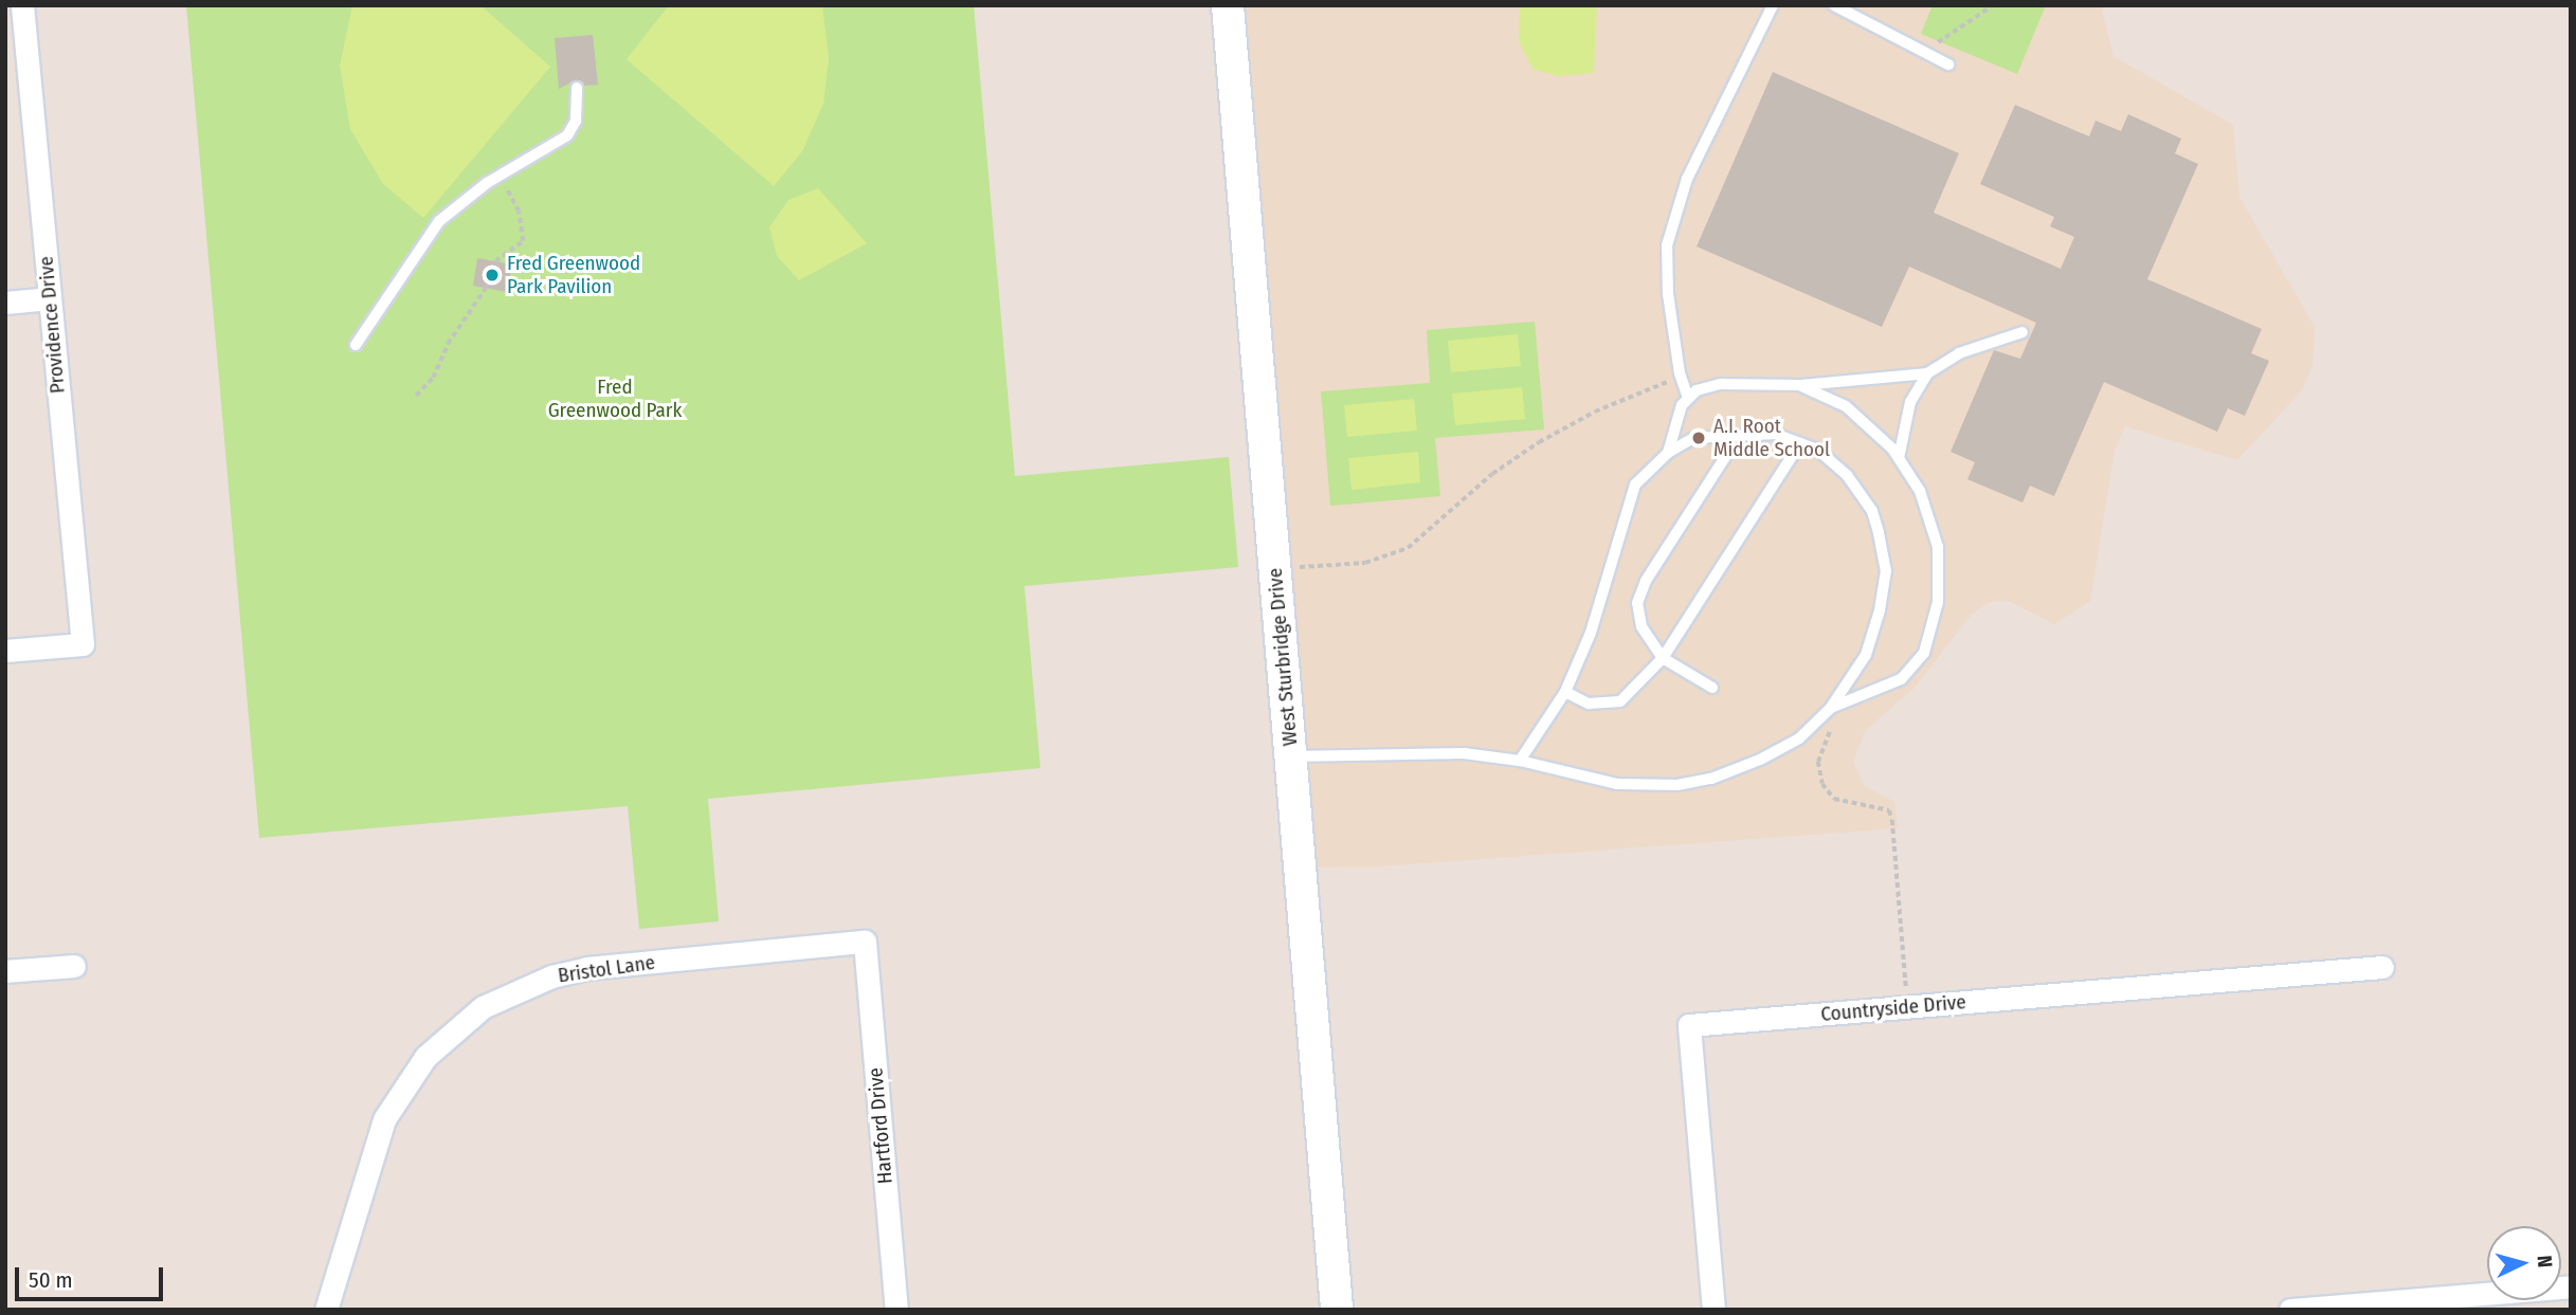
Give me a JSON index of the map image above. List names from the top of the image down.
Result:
{
  "streets": {
    "street": [
      "Providence Drive",
      "West Sturbridge Drive",
      "Bristol Lane",
      "Countryside Drive",
      "Hartford Drive"
    ]
  },
  "crossings": [
    ["Bristol Lane", "Hartford Drive"]
  ],
  "parks": ["Fred Greenwood Park"],
  "places": ["Fred Greenwood Park Pavilion", "A.I. Root Middle School"],
  "scale_bar": "50 m",
  "north": "right"
}
